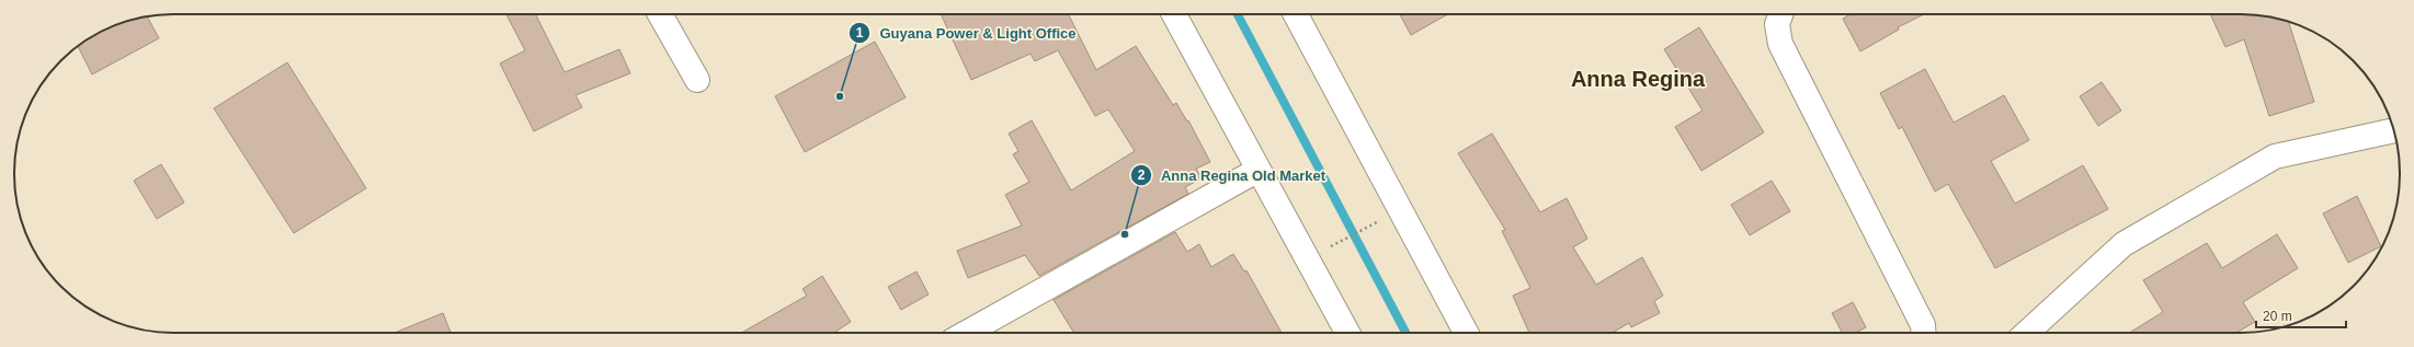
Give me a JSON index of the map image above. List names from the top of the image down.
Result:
{
  "districts": ["Anna Regina"],
  "places": ["Guyana Power & Light Office", "Anna Regina Old Market"],
  "scale_bar": "20 m"
}
